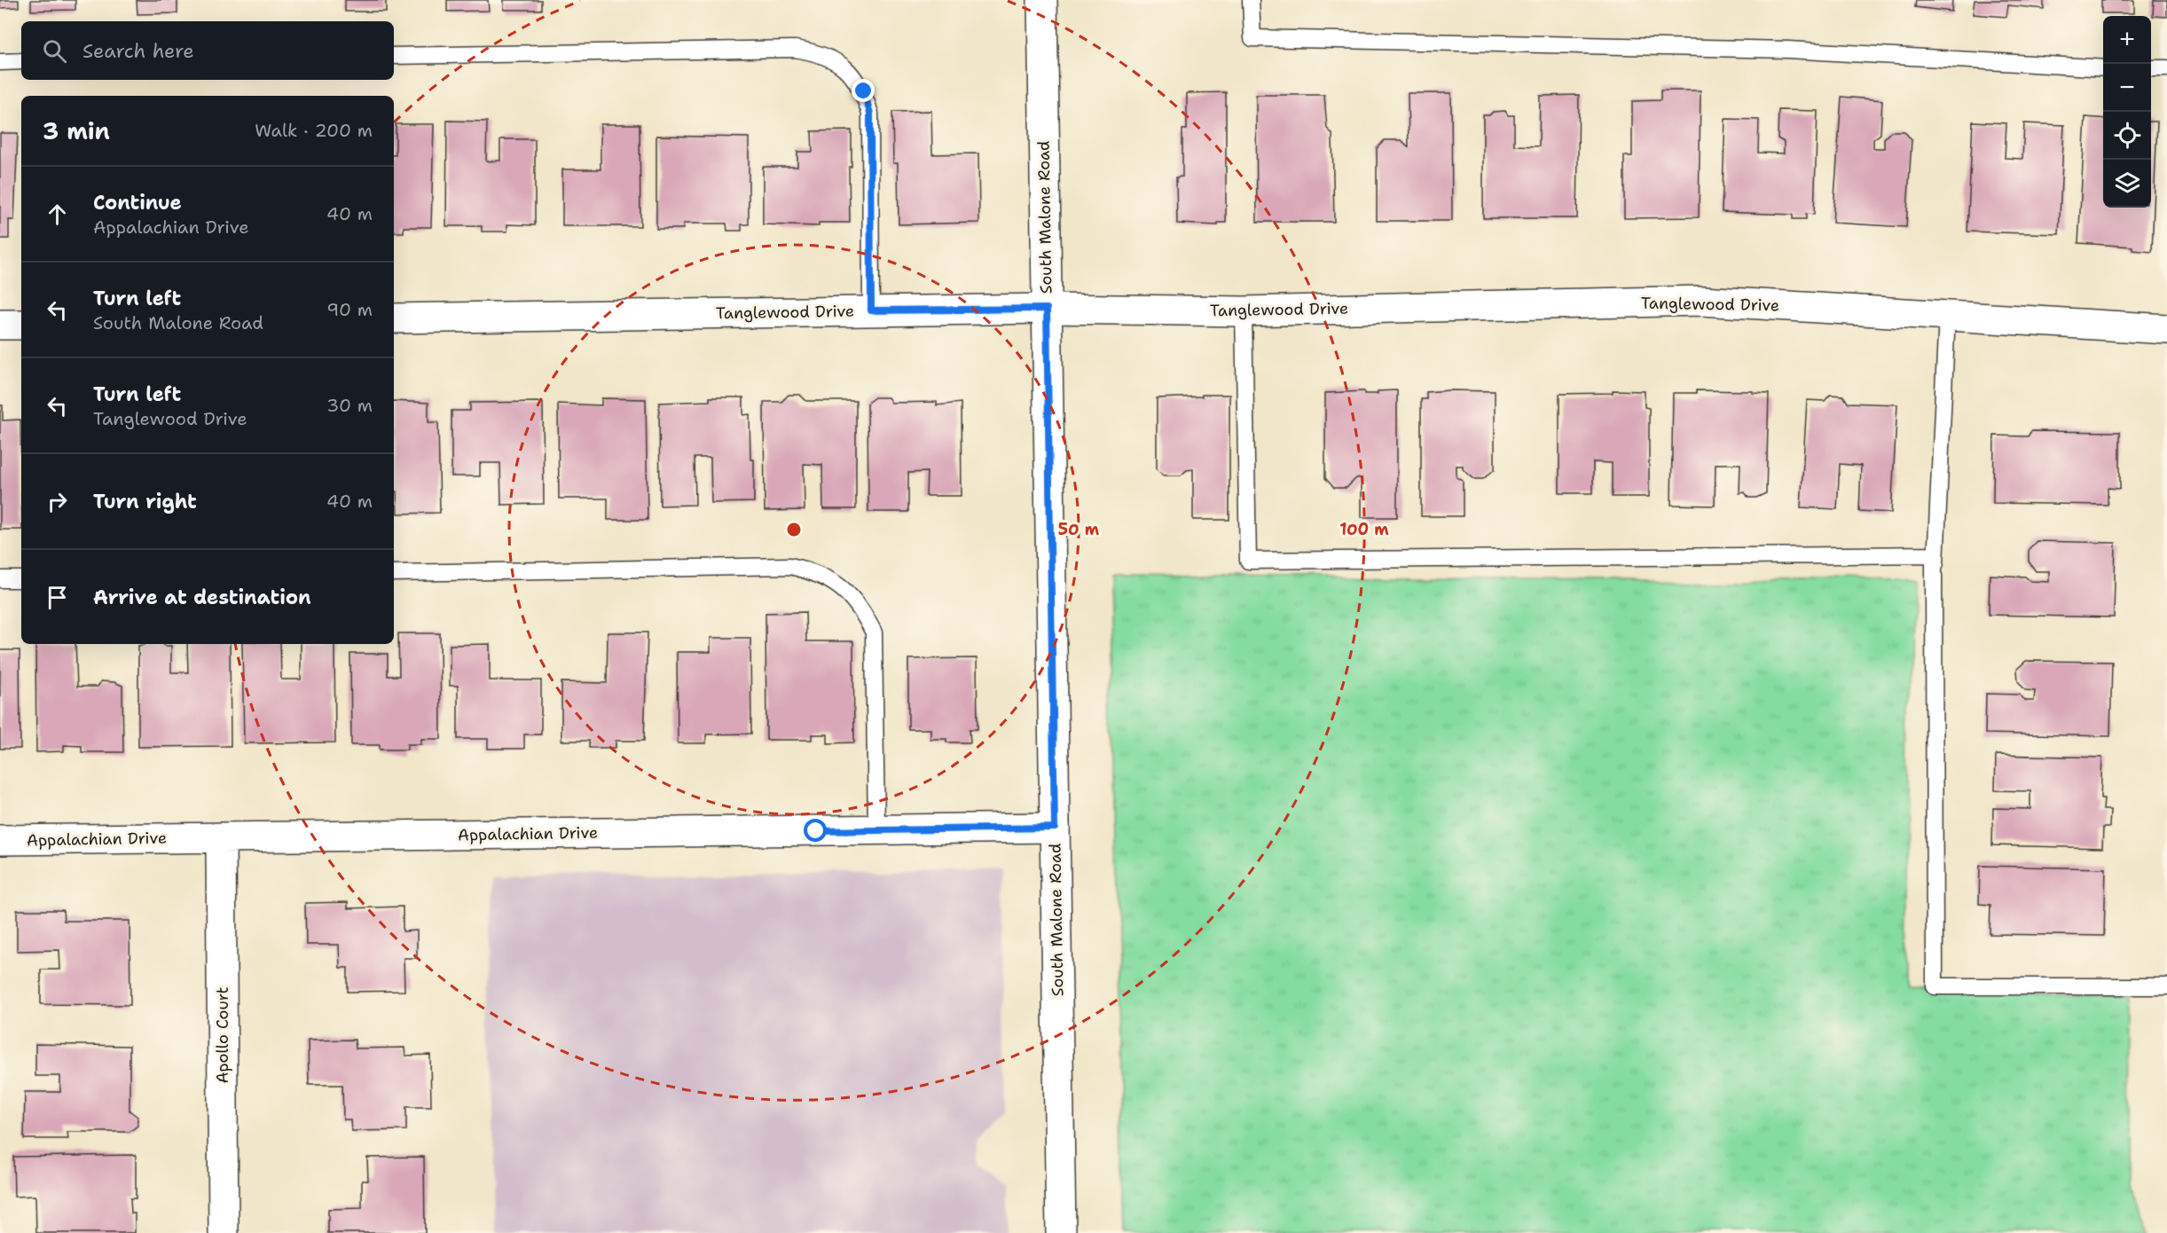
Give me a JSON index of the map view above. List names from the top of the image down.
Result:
{
  "streets": {
    "street": [
      "South Malone Road",
      "Tanglewood Drive",
      "Appalachian Drive",
      "Apollo Court"
    ]
  },
  "crossings": [
    ["South Malone Road", "Tanglewood Drive"],
    ["South Malone Road", "Appalachian Drive"],
    ["Appalachian Drive", "Apollo Court"]
  ],
  "page": {
    "map_buttons": ["+", "−"],
    "search": "Search here",
    "heading": ["3 min", "Walk · 200 m"],
    "list": [
      ["Continue", "Appalachian Drive", "40 m"],
      ["Turn left", "South Malone Road", "90 m"],
      ["Turn left", "Tanglewood Drive", "30 m"],
      ["Turn right", "40 m"],
      "Arrive at destination"
    ]
  },
  "rings": ["50 m", "100 m"]
}
